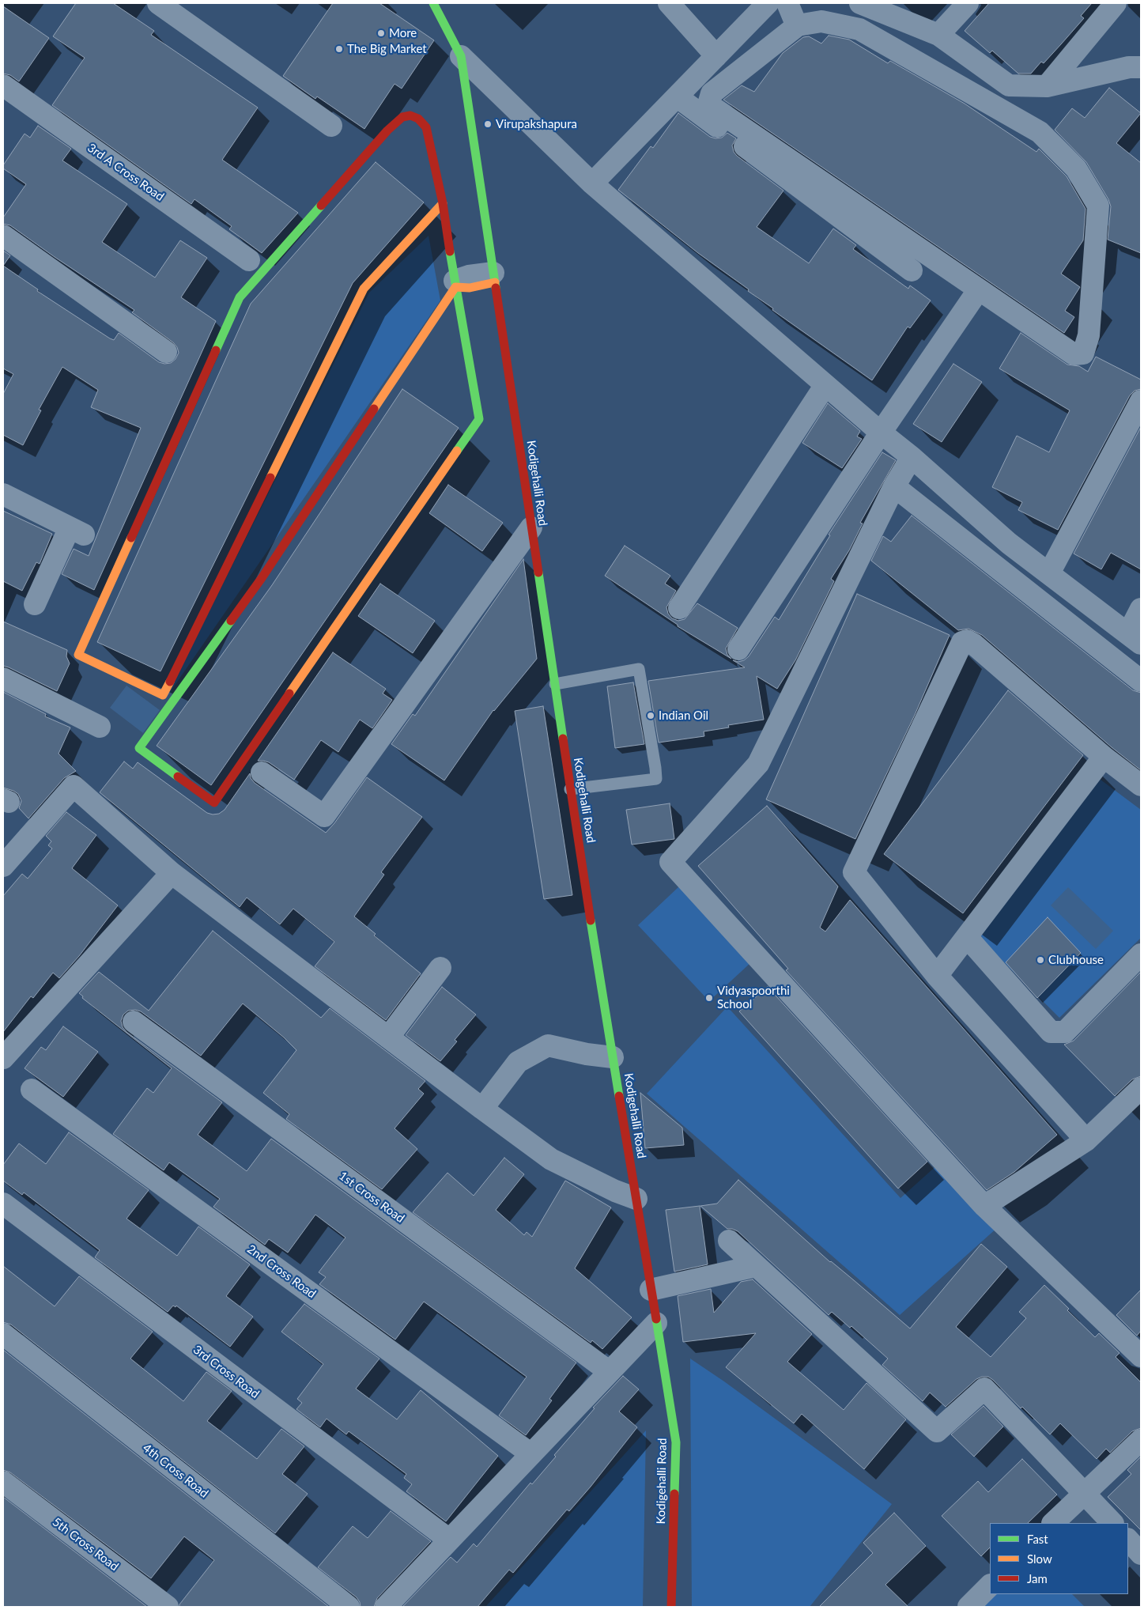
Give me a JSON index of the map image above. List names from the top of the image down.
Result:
{
  "streets": {
    "street": [
      "3rd A Cross Road",
      "Kodigehalli Road",
      "1st Cross Road",
      "2nd Cross Road",
      "3rd Cross Road",
      "4th Cross Road",
      "5th Cross Road"
    ]
  },
  "places": [
    "More",
    "The Big Market",
    "Virupakshapura",
    "Indian Oil",
    "Clubhouse",
    "Vidyaspoorthi School"
  ],
  "legend": ["Fast", "Slow", "Jam"]
}
